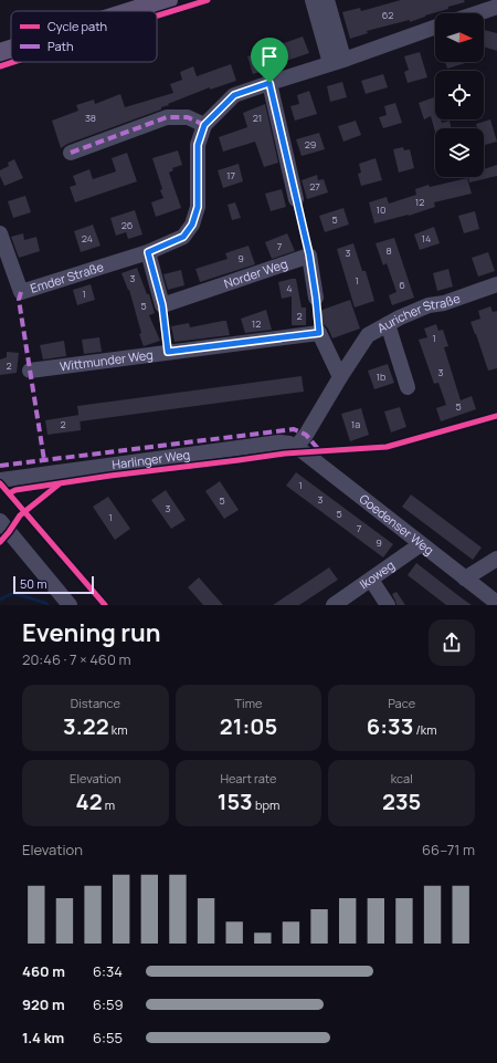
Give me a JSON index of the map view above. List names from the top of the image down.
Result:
{
  "streets": {
    "street": [
      "Norder Weg",
      "Emder Straße",
      "Auricher Straße",
      "Wittmunder Weg",
      "Harlinger Weg",
      "Goedenser Weg",
      "Ikoweg"
    ]
  },
  "crossings": [
    ["Norder Weg", "Emder Straße"],
    ["Auricher Straße", "Wittmunder Weg"],
    ["Auricher Straße", "Harlinger Weg"],
    ["Auricher Straße", "Goedenser Weg"],
    ["Harlinger Weg", "Goedenser Weg"],
    ["Goedenser Weg", "Ikoweg"]
  ],
  "house_numbers": [
    "62",
    "38",
    "21",
    "29",
    "17",
    "27",
    "12",
    "10",
    "5",
    "26",
    "24",
    "14",
    "7",
    "8",
    "3",
    "9",
    "3",
    "1",
    "6",
    "4",
    "1",
    "5",
    "2",
    "12",
    "1",
    "2",
    "3",
    "1b",
    "5",
    "2",
    "1a",
    "1",
    "3",
    "5",
    "3",
    "5",
    "1",
    "7",
    "9"
  ],
  "legend": ["Cycle path", "Path"],
  "scale_bar": "50 m",
  "north": "right",
  "page": {
    "scale": "50 m",
    "heading": ["Evening run", "20:46 · 7 × 460 m"],
    "stats": [
      ["Distance", "3.22 km"],
      ["Time", "21:05"],
      ["Pace", "6:33 /km"],
      ["Elevation", "42 m"],
      ["Heart rate", "153 bpm"],
      ["kcal", "235"]
    ],
    "chart": ["Elevation", "66–71 m"],
    "list": [
      {
        "name": "460 m",
        "note": "6:34"
      },
      {
        "name": "920 m",
        "note": "6:59"
      },
      {
        "name": "1.4 km",
        "note": "6:55"
      }
    ]
  }
}
